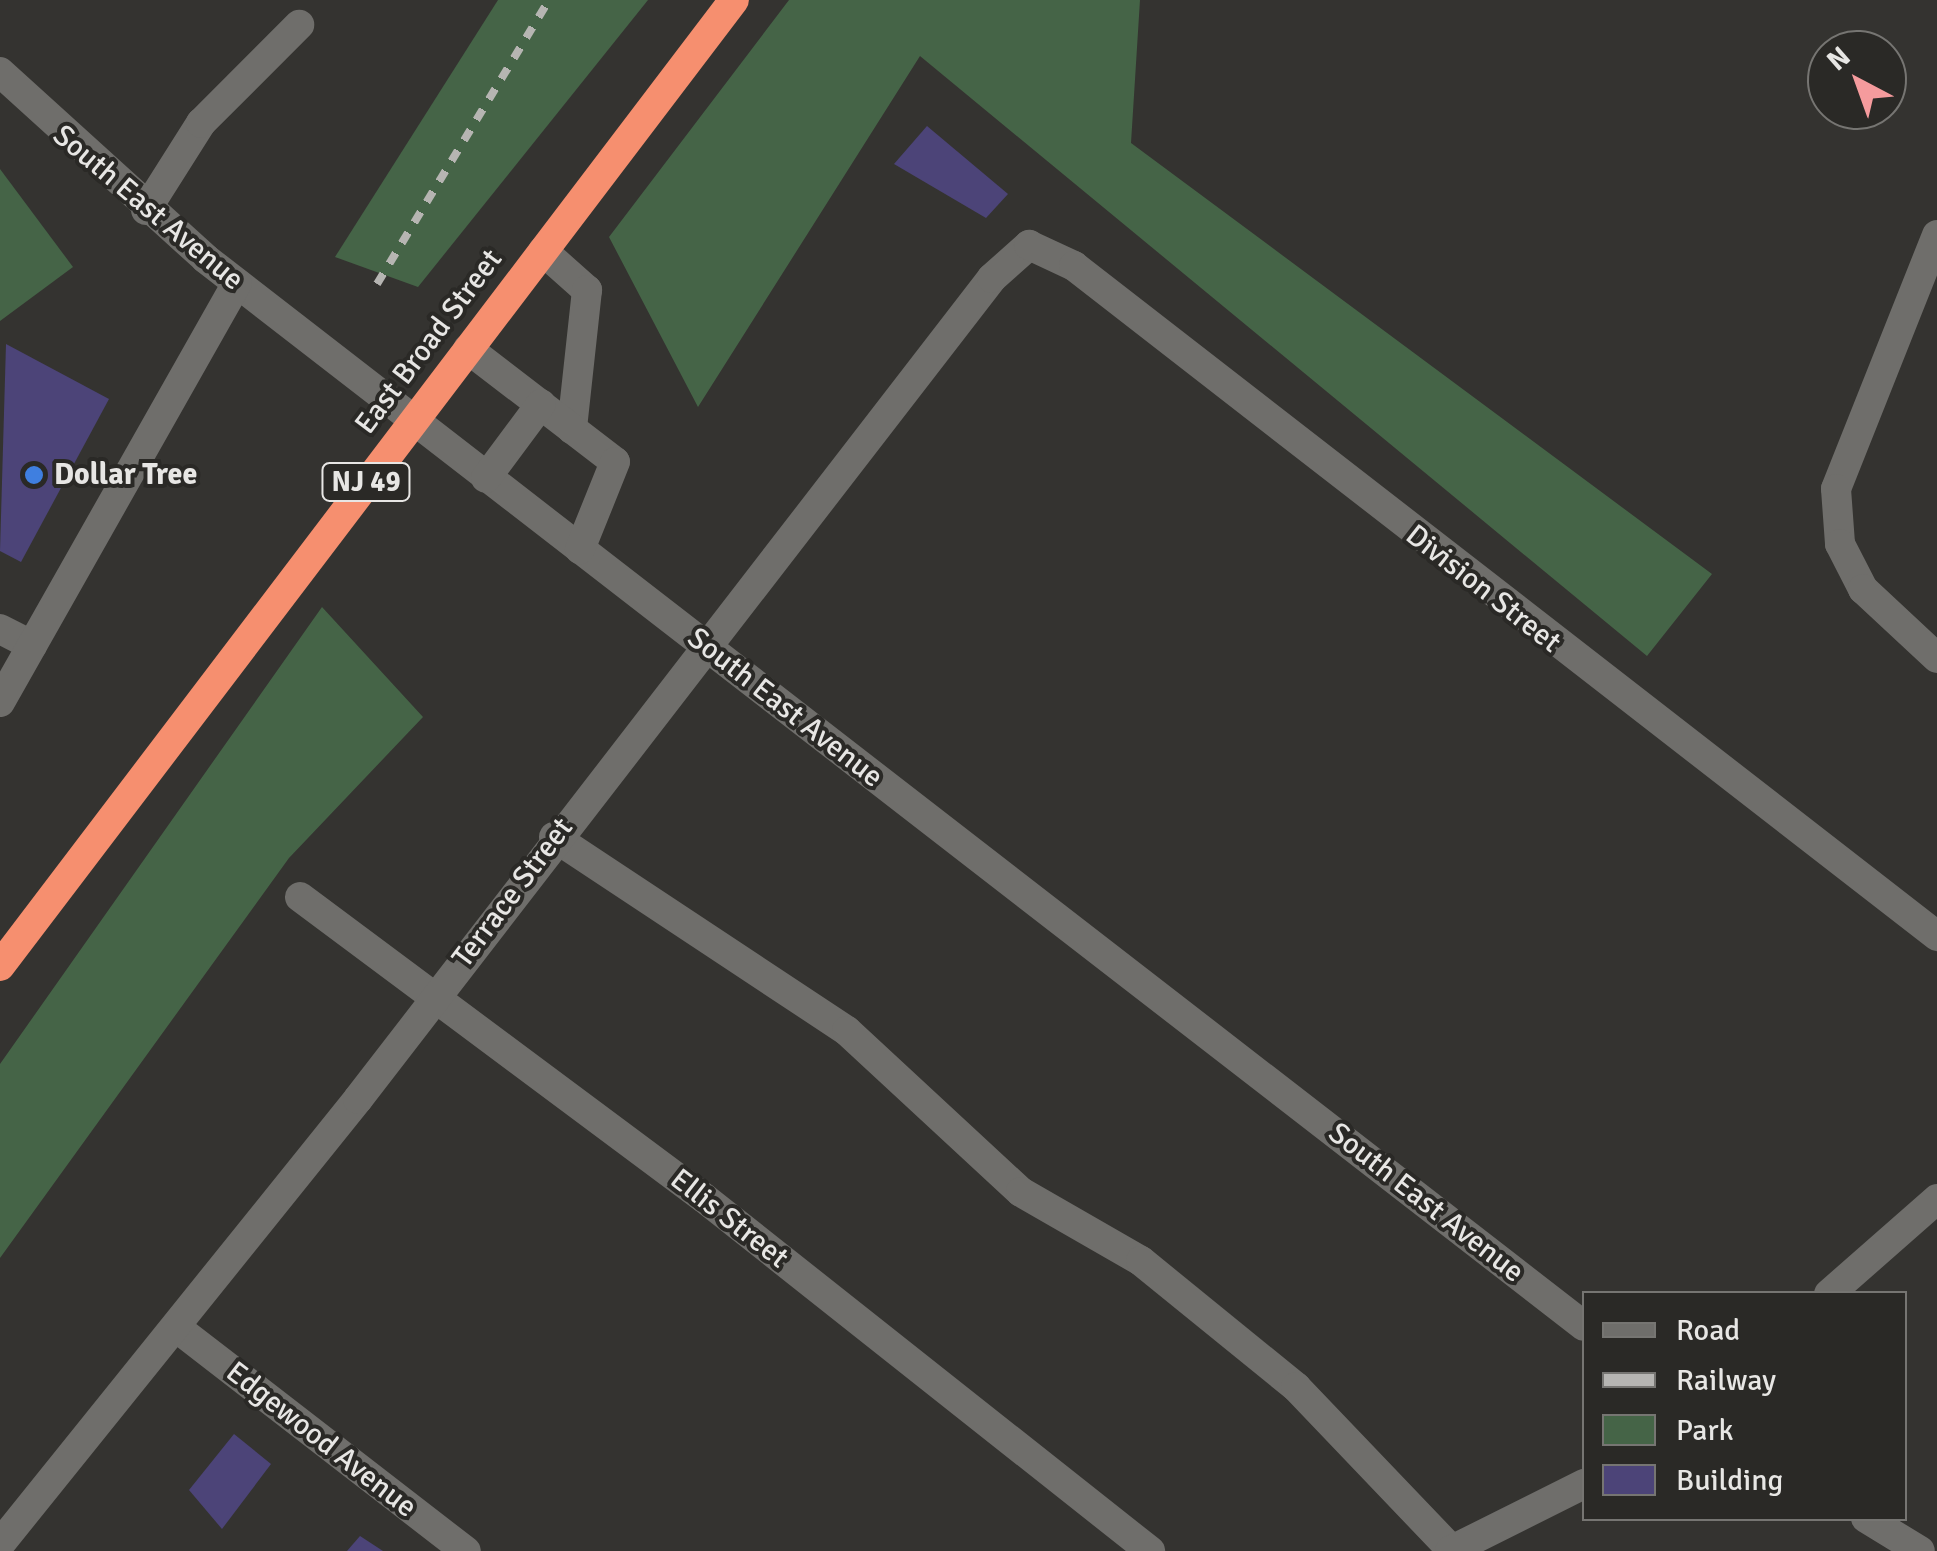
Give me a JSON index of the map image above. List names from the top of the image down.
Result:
{
  "streets": {
    "highway": ["East Broad Street", "NJ 49"],
    "street": [
      "South East Avenue",
      "Division Street",
      "Terrace Street",
      "Ellis Street",
      "Edgewood Avenue"
    ]
  },
  "crossings": [
    ["South East Avenue", "East Broad Street"],
    ["South East Avenue", "Terrace Street"],
    ["Division Street", "Terrace Street"],
    ["Terrace Street", "Ellis Street"],
    ["Terrace Street", "Edgewood Avenue"]
  ],
  "places": ["Dollar Tree"],
  "legend": [
    "Road",
    "Railway",
    "Park",
    "Building"
  ],
  "north": "top left"
}
